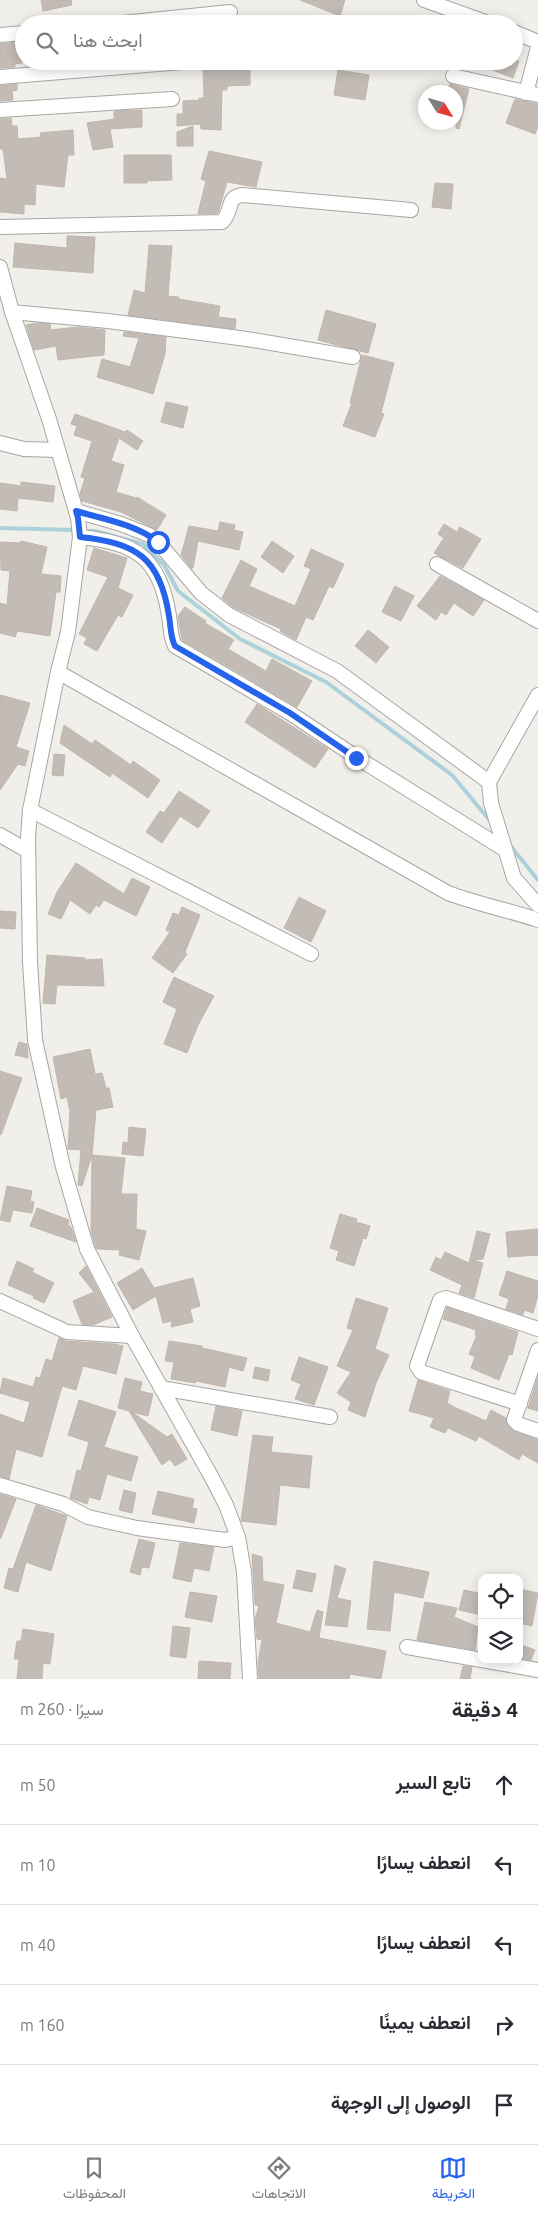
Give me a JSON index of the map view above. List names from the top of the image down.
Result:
{
  "north": "bottom right",
  "page": {
    "search": "ابحث هنا",
    "heading": ["4 دقيقة", "سيرًا · 260 m"],
    "list": [
      ["تابع السير", "50 m"],
      ["انعطف يسارًا", "10 m"],
      ["انعطف يسارًا", "40 m"],
      ["انعطف يمينًا", "160 m"],
      "الوصول إلى الوجهة"
    ],
    "nav": ["الخريطة", "الاتجاهات", "المحفوظات"]
  }
}
